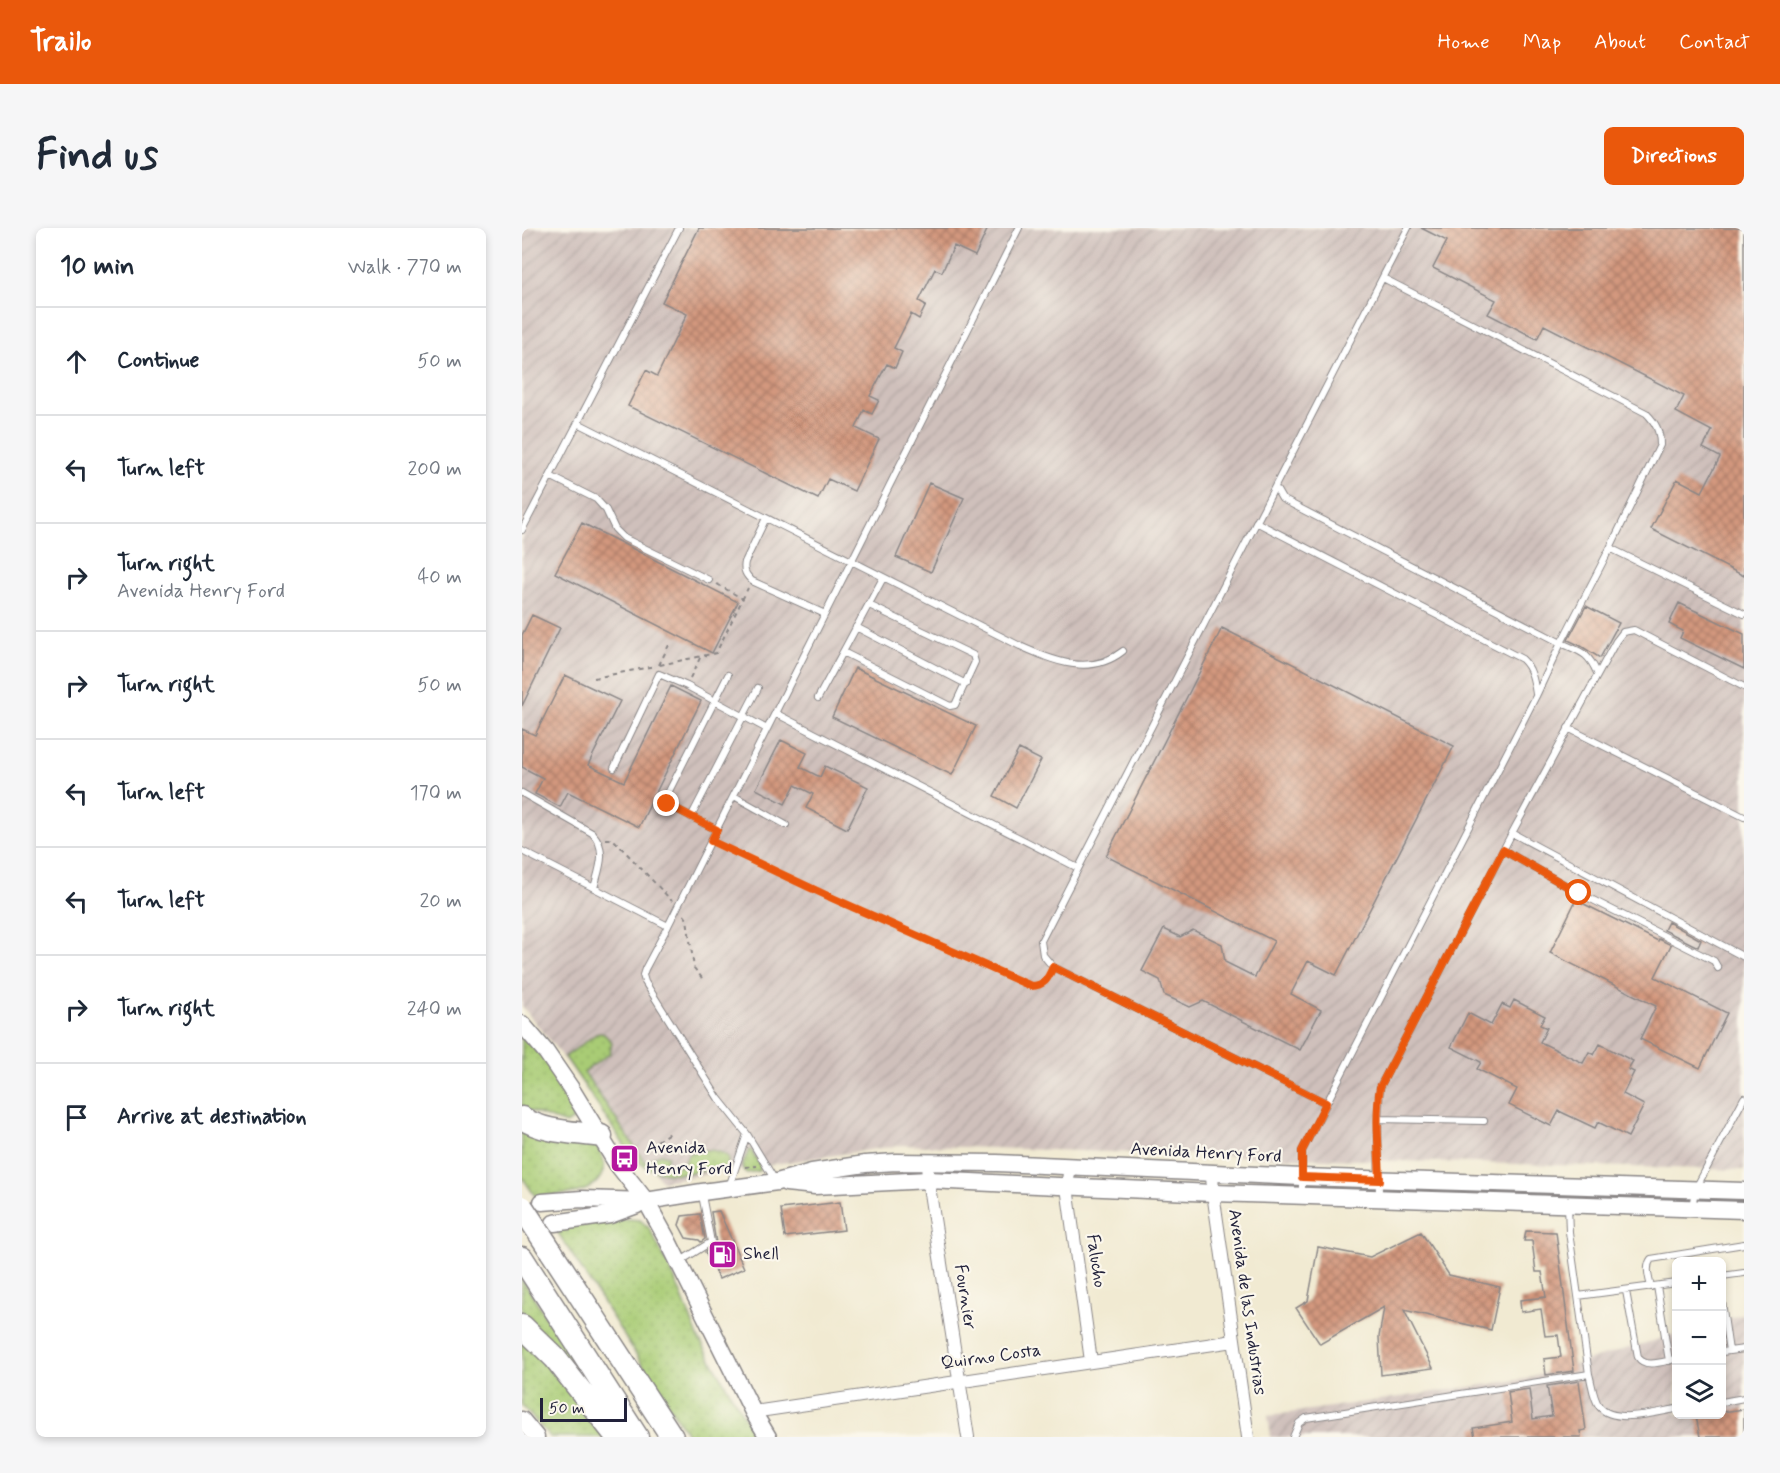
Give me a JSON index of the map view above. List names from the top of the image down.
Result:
{
  "streets": {
    "main road": ["Avenida Henry Ford"],
    "street": [
      "Falucho",
      "Fournier",
      "Avenida de las Industrias",
      "Quirno Costa"
    ]
  },
  "crossings": [
    ["Avenida Henry Ford", "Falucho"],
    ["Avenida Henry Ford", "Fournier"],
    ["Avenida Henry Ford", "Avenida de las Industrias"],
    ["Falucho", "Quirno Costa"],
    ["Fournier", "Quirno Costa"],
    ["Avenida de las Industrias", "Quirno Costa"]
  ],
  "places": {
    "bus stop": ["Avenida Henry Ford"],
    "fuel station": ["Shell"]
  },
  "scale_bar": "50 m",
  "page": {
    "header": "Trailo",
    "nav": [
      "Home",
      "Map",
      "About",
      "Contact"
    ],
    "buttons": "Directions",
    "title": "Find us",
    "heading": ["10 min", "Walk · 770 m"],
    "list": [
      ["Continue", "50 m"],
      ["Turn left", "200 m"],
      ["Turn right", "Avenida Henry Ford", "40 m"],
      ["Turn right", "50 m"],
      ["Turn left", "170 m"],
      ["Turn left", "20 m"],
      ["Turn right", "240 m"],
      "Arrive at destination"
    ],
    "map_buttons": ["+", "−"],
    "scale": "50 m"
  }
}
